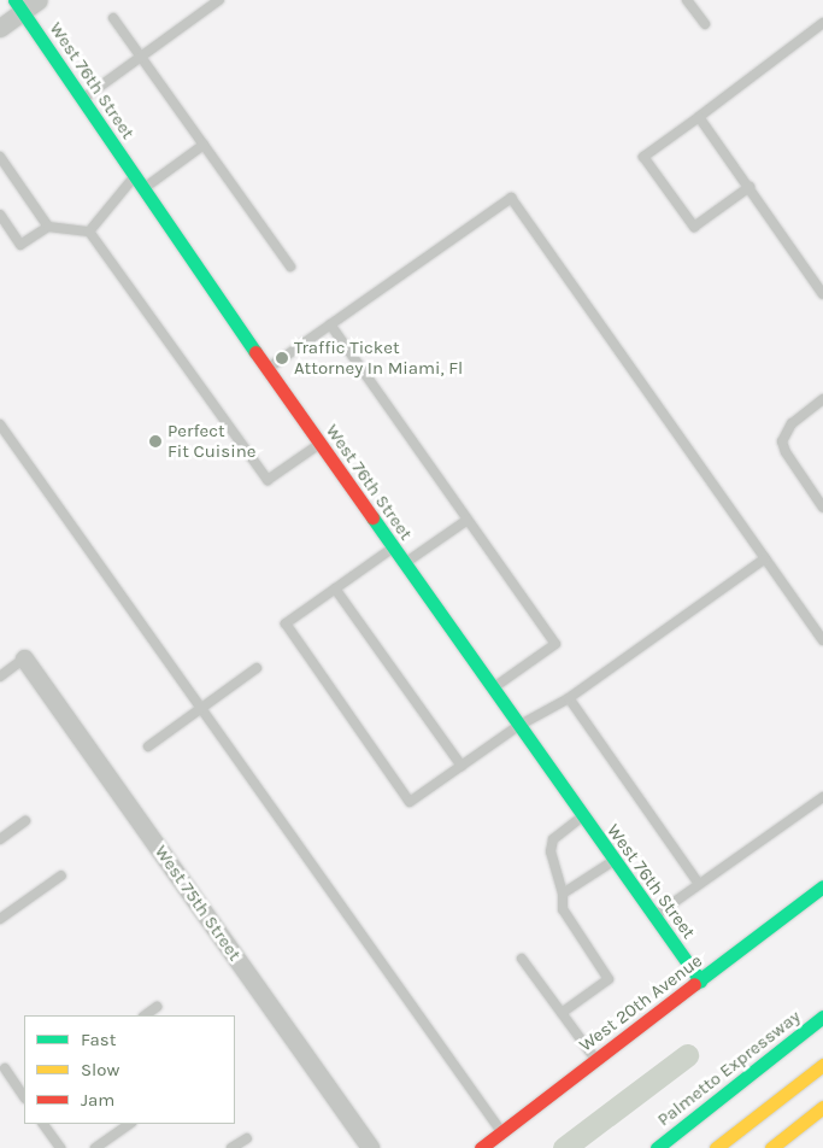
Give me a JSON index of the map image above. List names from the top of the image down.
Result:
{
  "streets": {
    "main road": ["West 76th Street", "West 20th Avenue", "Palmetto Expressway"],
    "street": ["West 75th Street"]
  },
  "crossings": [
    ["West 76th Street", "West 20th Avenue"]
  ],
  "places": ["Traffic Ticket Attorney In Miami, Fl", "Perfect Fit Cuisine"],
  "legend": ["Fast", "Slow", "Jam"]
}
